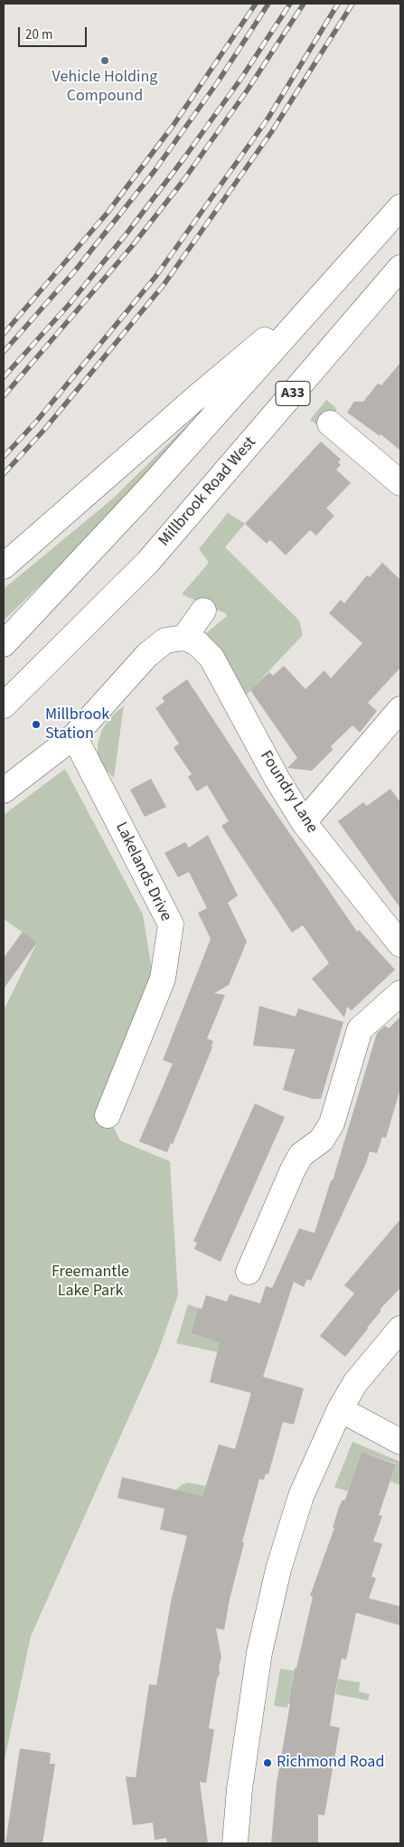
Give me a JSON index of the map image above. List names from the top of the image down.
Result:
{
  "streets": {
    "main road": [
      "A33",
      "Millbrook Road West",
      "Foundry Lane",
      "Lakelands Drive"
    ]
  },
  "parks": ["Freemantle Lake Park"],
  "places": ["Vehicle Holding Compound", "Millbrook Station", "Richmond Road"],
  "scale_bar": "20 m"
}
